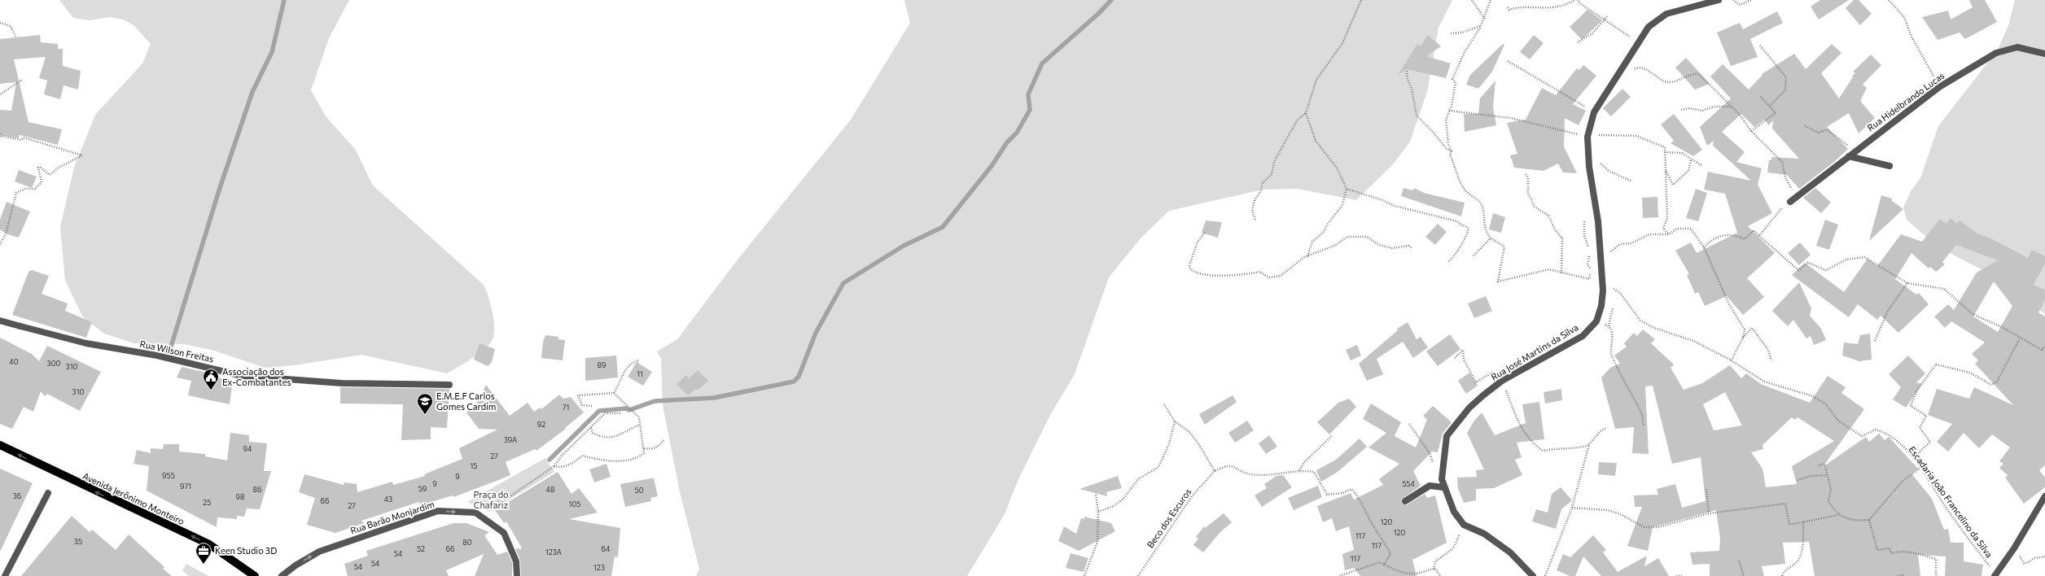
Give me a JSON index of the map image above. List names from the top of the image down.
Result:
{
  "streets": {
    "main road": ["Avenida Jerônimo Monteiro"],
    "street": [
      "Rua Hidelbrando Lucas",
      "Rua Wilson Freitas",
      "Rua José Martins da Silva",
      "Rua Barão Monjardim"
    ],
    "path": ["Escadaria João Francelino da Silva", "Beco dos Escuros"]
  },
  "one_way": ["Avenida Jerônimo Monteiro", "Rua Barão Monjardim"],
  "parks": ["Praça do Chafariz"],
  "places": {
    "public building": ["Associação dos Ex-Combatantes"],
    "school or university": ["E.M.E.F Carlos Gomes Cardim"],
    "office": ["Keen Studio 3D"]
  },
  "house_numbers": [
    "40",
    "300",
    "89",
    "310",
    "11",
    "310",
    "71",
    "92",
    "39A",
    "94",
    "27",
    "15",
    "955",
    "9",
    "9",
    "554",
    "971",
    "59",
    "86",
    "48",
    "50",
    "36",
    "98",
    "43",
    "66",
    "25",
    "105",
    "27",
    "120",
    "120",
    "117",
    "35",
    "80",
    "117",
    "52",
    "66",
    "64",
    "123A",
    "54",
    "117",
    "54",
    "54",
    "123"
  ]
}
